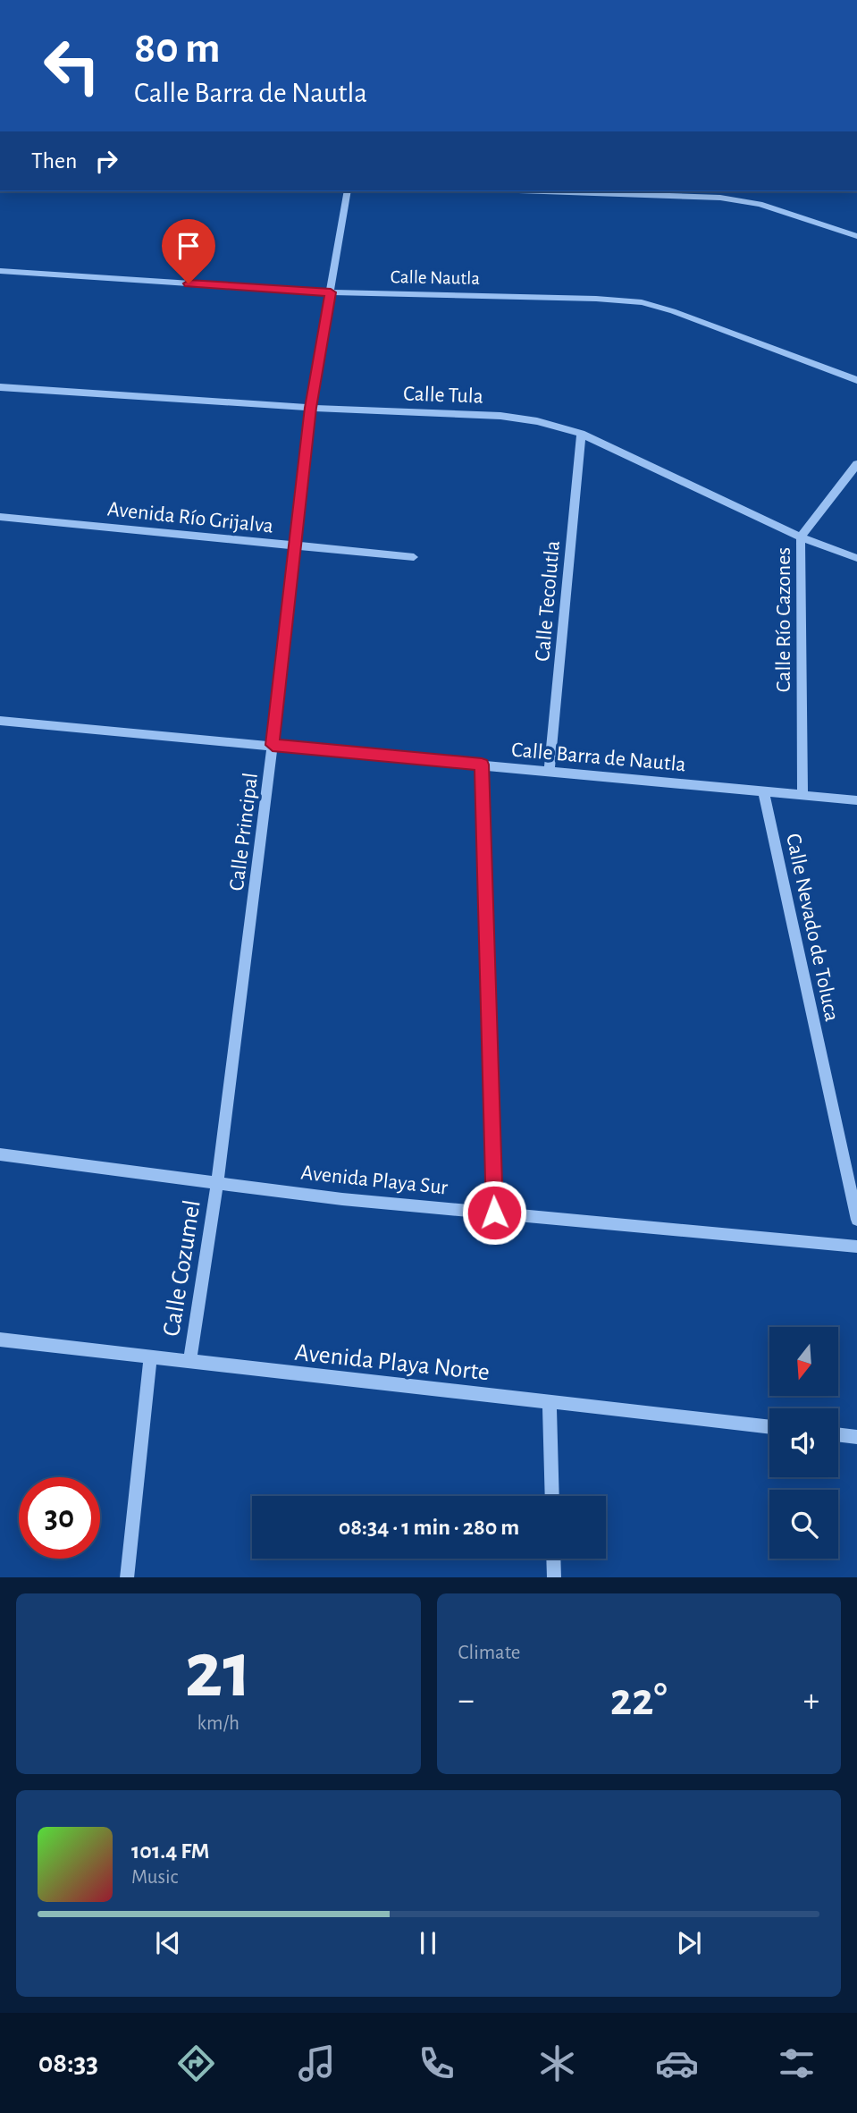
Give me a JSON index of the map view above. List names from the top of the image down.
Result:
{
  "streets": {
    "street": [
      "Calle Nautla",
      "Calle Tula",
      "Avenida Río Grijalva",
      "Calle Tecolutla",
      "Calle Río Cazones",
      "Calle Barra de Nautla",
      "Calle Principal",
      "Calle Nevado de Toluca",
      "Avenida Playa Sur",
      "Calle Cozumel",
      "Avenida Playa Norte"
    ]
  },
  "crossings": [
    ["Calle Nautla", "Calle Principal"],
    ["Calle Tula", "Calle Tecolutla"],
    ["Calle Tula", "Calle Río Cazones"],
    ["Calle Tula", "Calle Principal"],
    ["Avenida Río Grijalva", "Calle Principal"],
    ["Calle Tecolutla", "Calle Barra de Nautla"],
    ["Calle Río Cazones", "Calle Barra de Nautla"],
    ["Calle Barra de Nautla", "Calle Principal"],
    ["Calle Barra de Nautla", "Calle Nevado de Toluca"],
    ["Calle Principal", "Avenida Playa Sur"],
    ["Calle Principal", "Calle Cozumel"],
    ["Avenida Playa Sur", "Calle Cozumel"],
    ["Calle Cozumel", "Avenida Playa Norte"]
  ],
  "north": "bottom",
  "page": {
    "turn": ["80 m", "Calle Barra de Nautla"],
    "then": "Then",
    "limit": "30",
    "trip": "08:34 · 1 min · 280 m",
    "tile": [
      ["21", "km/h"],
      "Climate"
    ],
    "heat": ["−", "22°", "+"],
    "song": ["101.4 FM", "Music"],
    "tabs": "08:33"
  }
}
